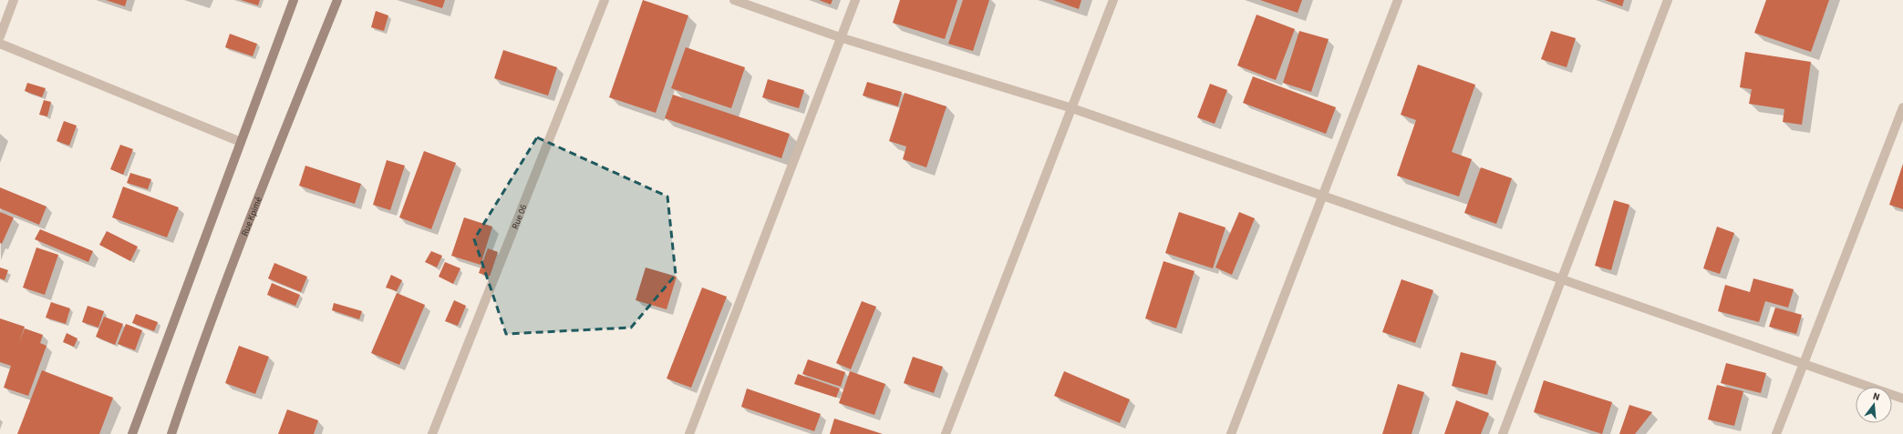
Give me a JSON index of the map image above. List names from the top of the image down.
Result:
{
  "streets": {
    "main road": ["Rue Kpimé"],
    "street": ["Rue 06"]
  },
  "north": "top"
}
